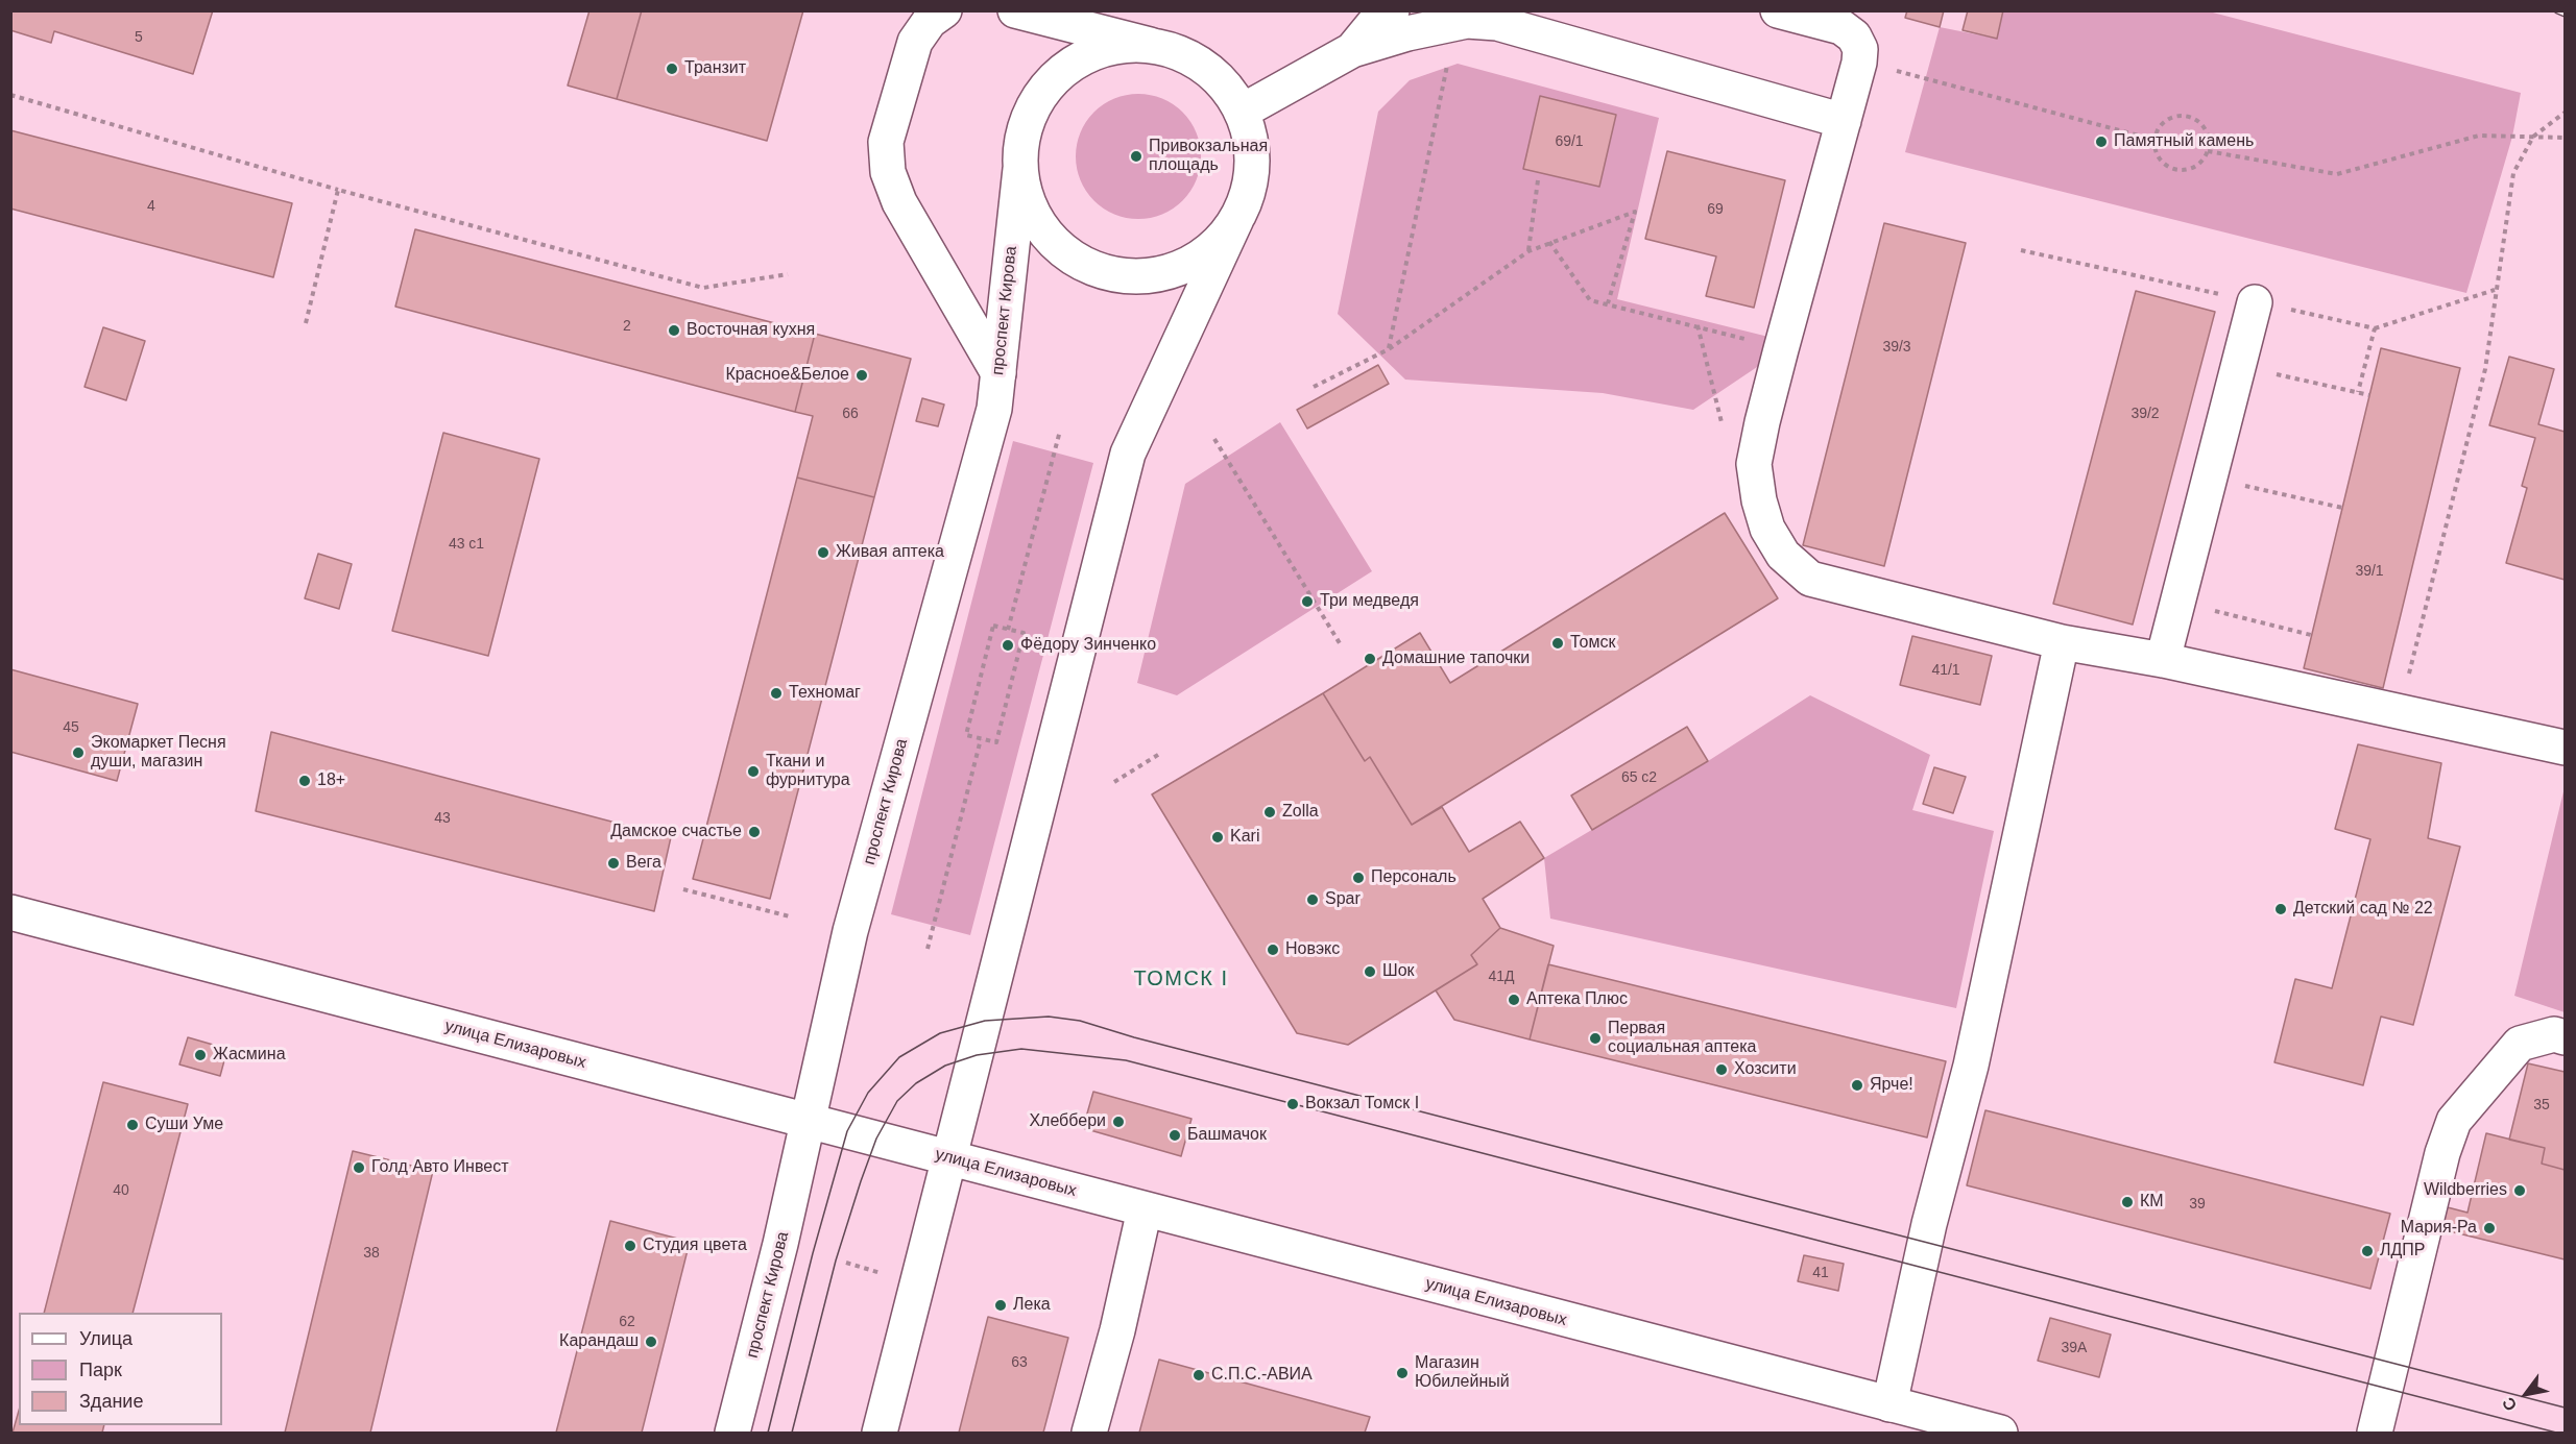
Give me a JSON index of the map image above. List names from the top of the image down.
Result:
{
  "streets": {
    "main road": ["проспект Кирова", "улица Елизаровых"]
  },
  "crossings": [
    ["проспект Кирова", "улица Елизаровых"]
  ],
  "districts": ["ТОМСК I"],
  "places": [
    "Транзит",
    "Памятный камень",
    "Привокзальная площадь",
    "Восточная кухня",
    "Красное&Белое",
    "Живая аптека",
    "Три медведя",
    "Томск",
    "Фёдору Зинченко",
    "Домашние тапочки",
    "Техномаг",
    "Экомаркет Песня души, магазин",
    "Ткани и фурнитура",
    "18+",
    "Zolla",
    "Дамское счастье",
    "Kari",
    "Вега",
    "Персональ",
    "Spar",
    "Детский сад № 22",
    "Новэкс",
    "Шок",
    "Аптека Плюс",
    "Первая социальная аптека",
    "Жасмина",
    "Хозсити",
    "Ярче!",
    "Вокзал Томск I",
    "Хлеббери",
    "Суши Уме",
    "Башмачок",
    "Голд Авто Инвест",
    "Wildberries",
    "КМ",
    "Мария-Ра",
    "Студия цвета",
    "ЛДПР",
    "Лека",
    "Карандаш",
    "Магазин Юбилейный",
    "С.П.С.-АВИА"
  ],
  "house_numbers": [
    "5",
    "69/1",
    "4",
    "69",
    "2",
    "39/3",
    "66",
    "39/2",
    "43 с1",
    "39/1",
    "41/1",
    "45",
    "65 с2",
    "43",
    "41Д",
    "35",
    "40",
    "39",
    "38",
    "41",
    "62",
    "39А",
    "63"
  ],
  "legend": ["Улица", "Парк", "Здание"],
  "north": "bottom left"
}
